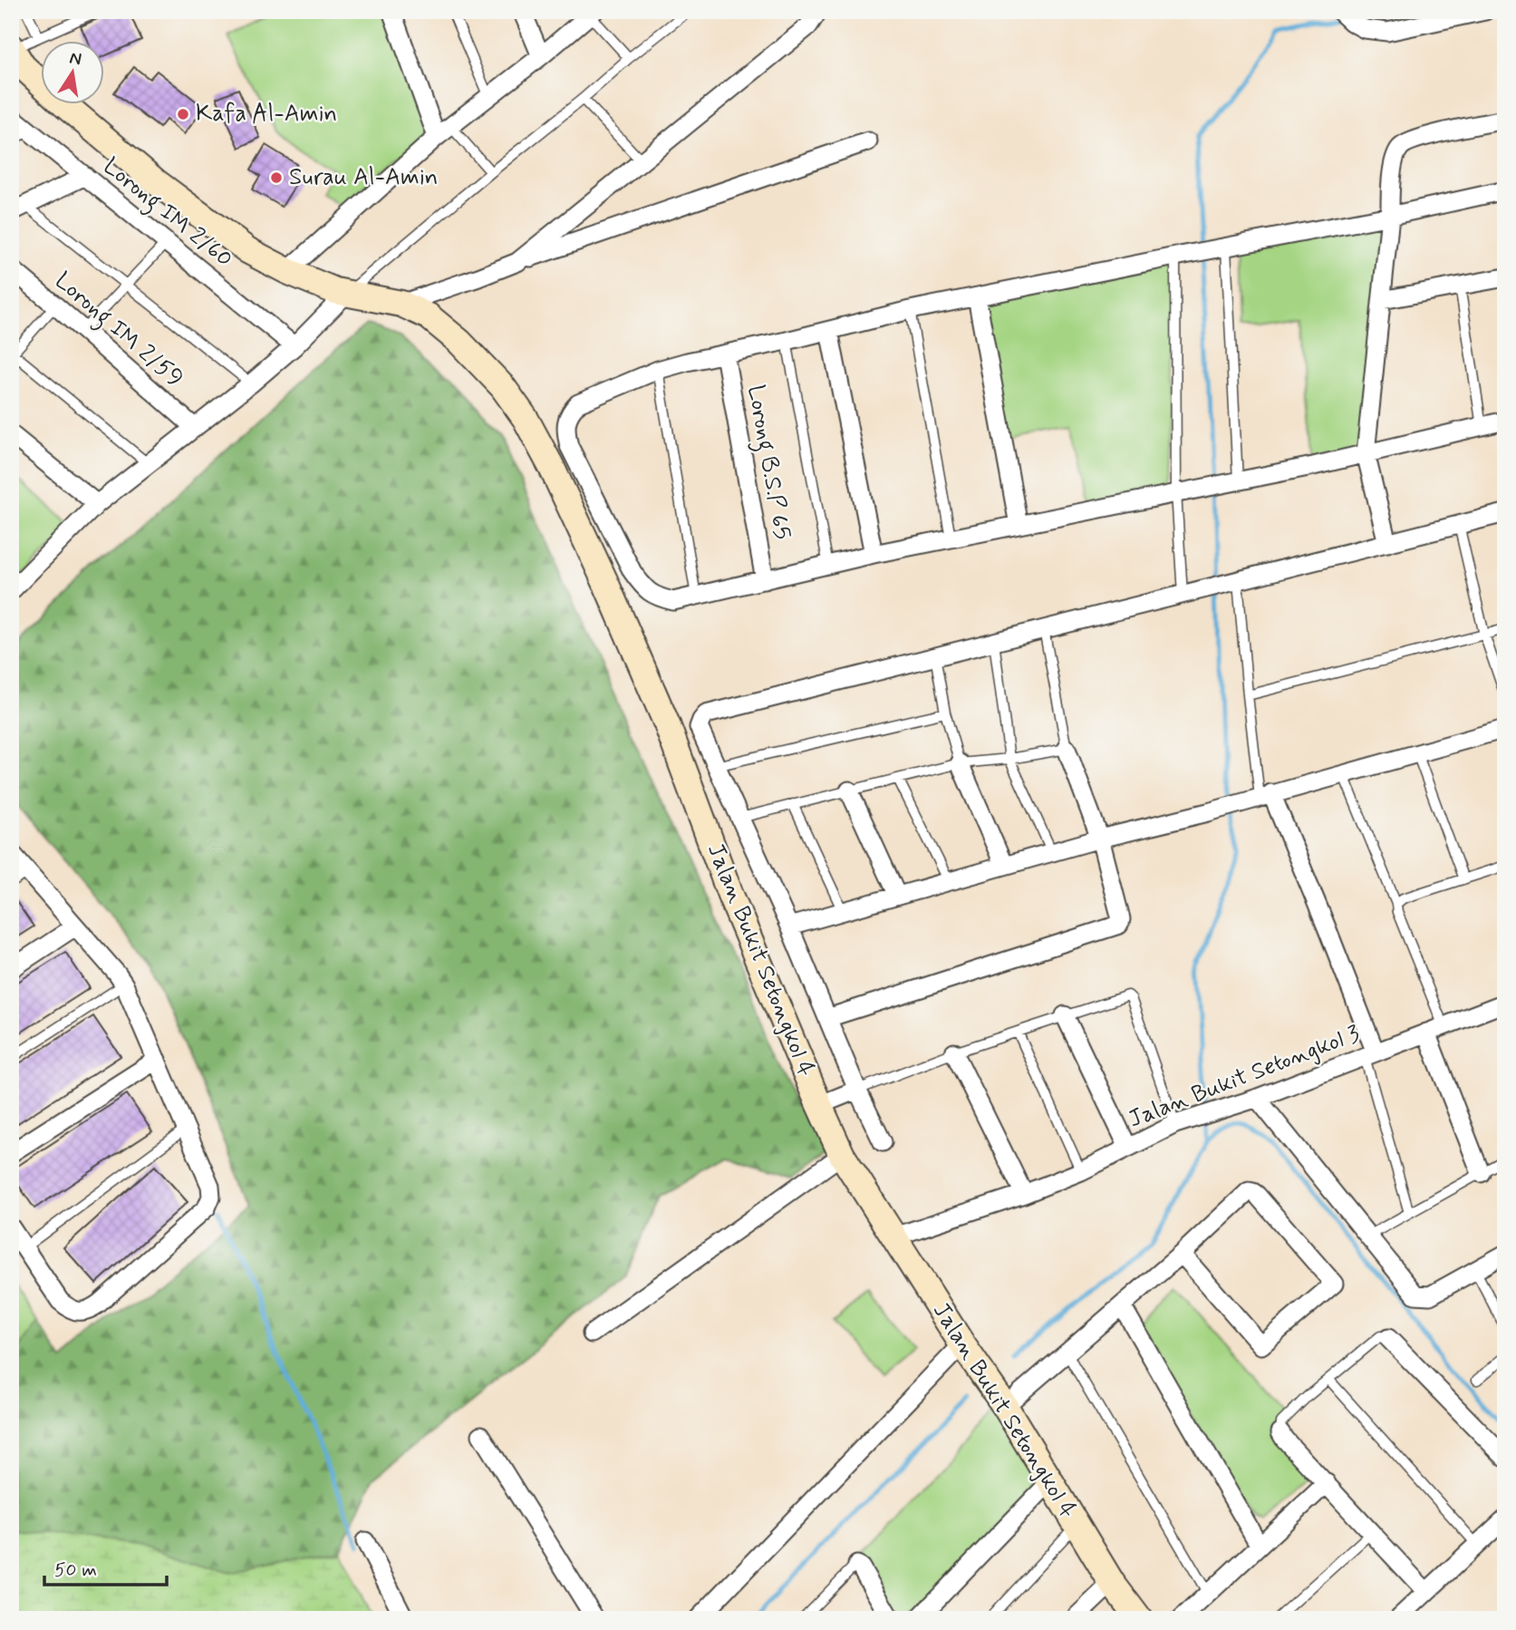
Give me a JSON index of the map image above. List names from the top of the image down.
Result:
{
  "streets": {
    "street": [
      "Lorong IM 2/60",
      "Lorong IM 2/59",
      "Lorong B.S.P 65",
      "Jalan Bukit Setongkol 4",
      "Jalan Bukit Setongkol 3"
    ]
  },
  "crossings": [
    ["Jalan Bukit Setongkol 4", "Jalan Bukit Setongkol 3"]
  ],
  "places": ["Kafa Al-Amin", "Surau Al-Amin"],
  "scale_bar": "50 m",
  "north": "top"
}
